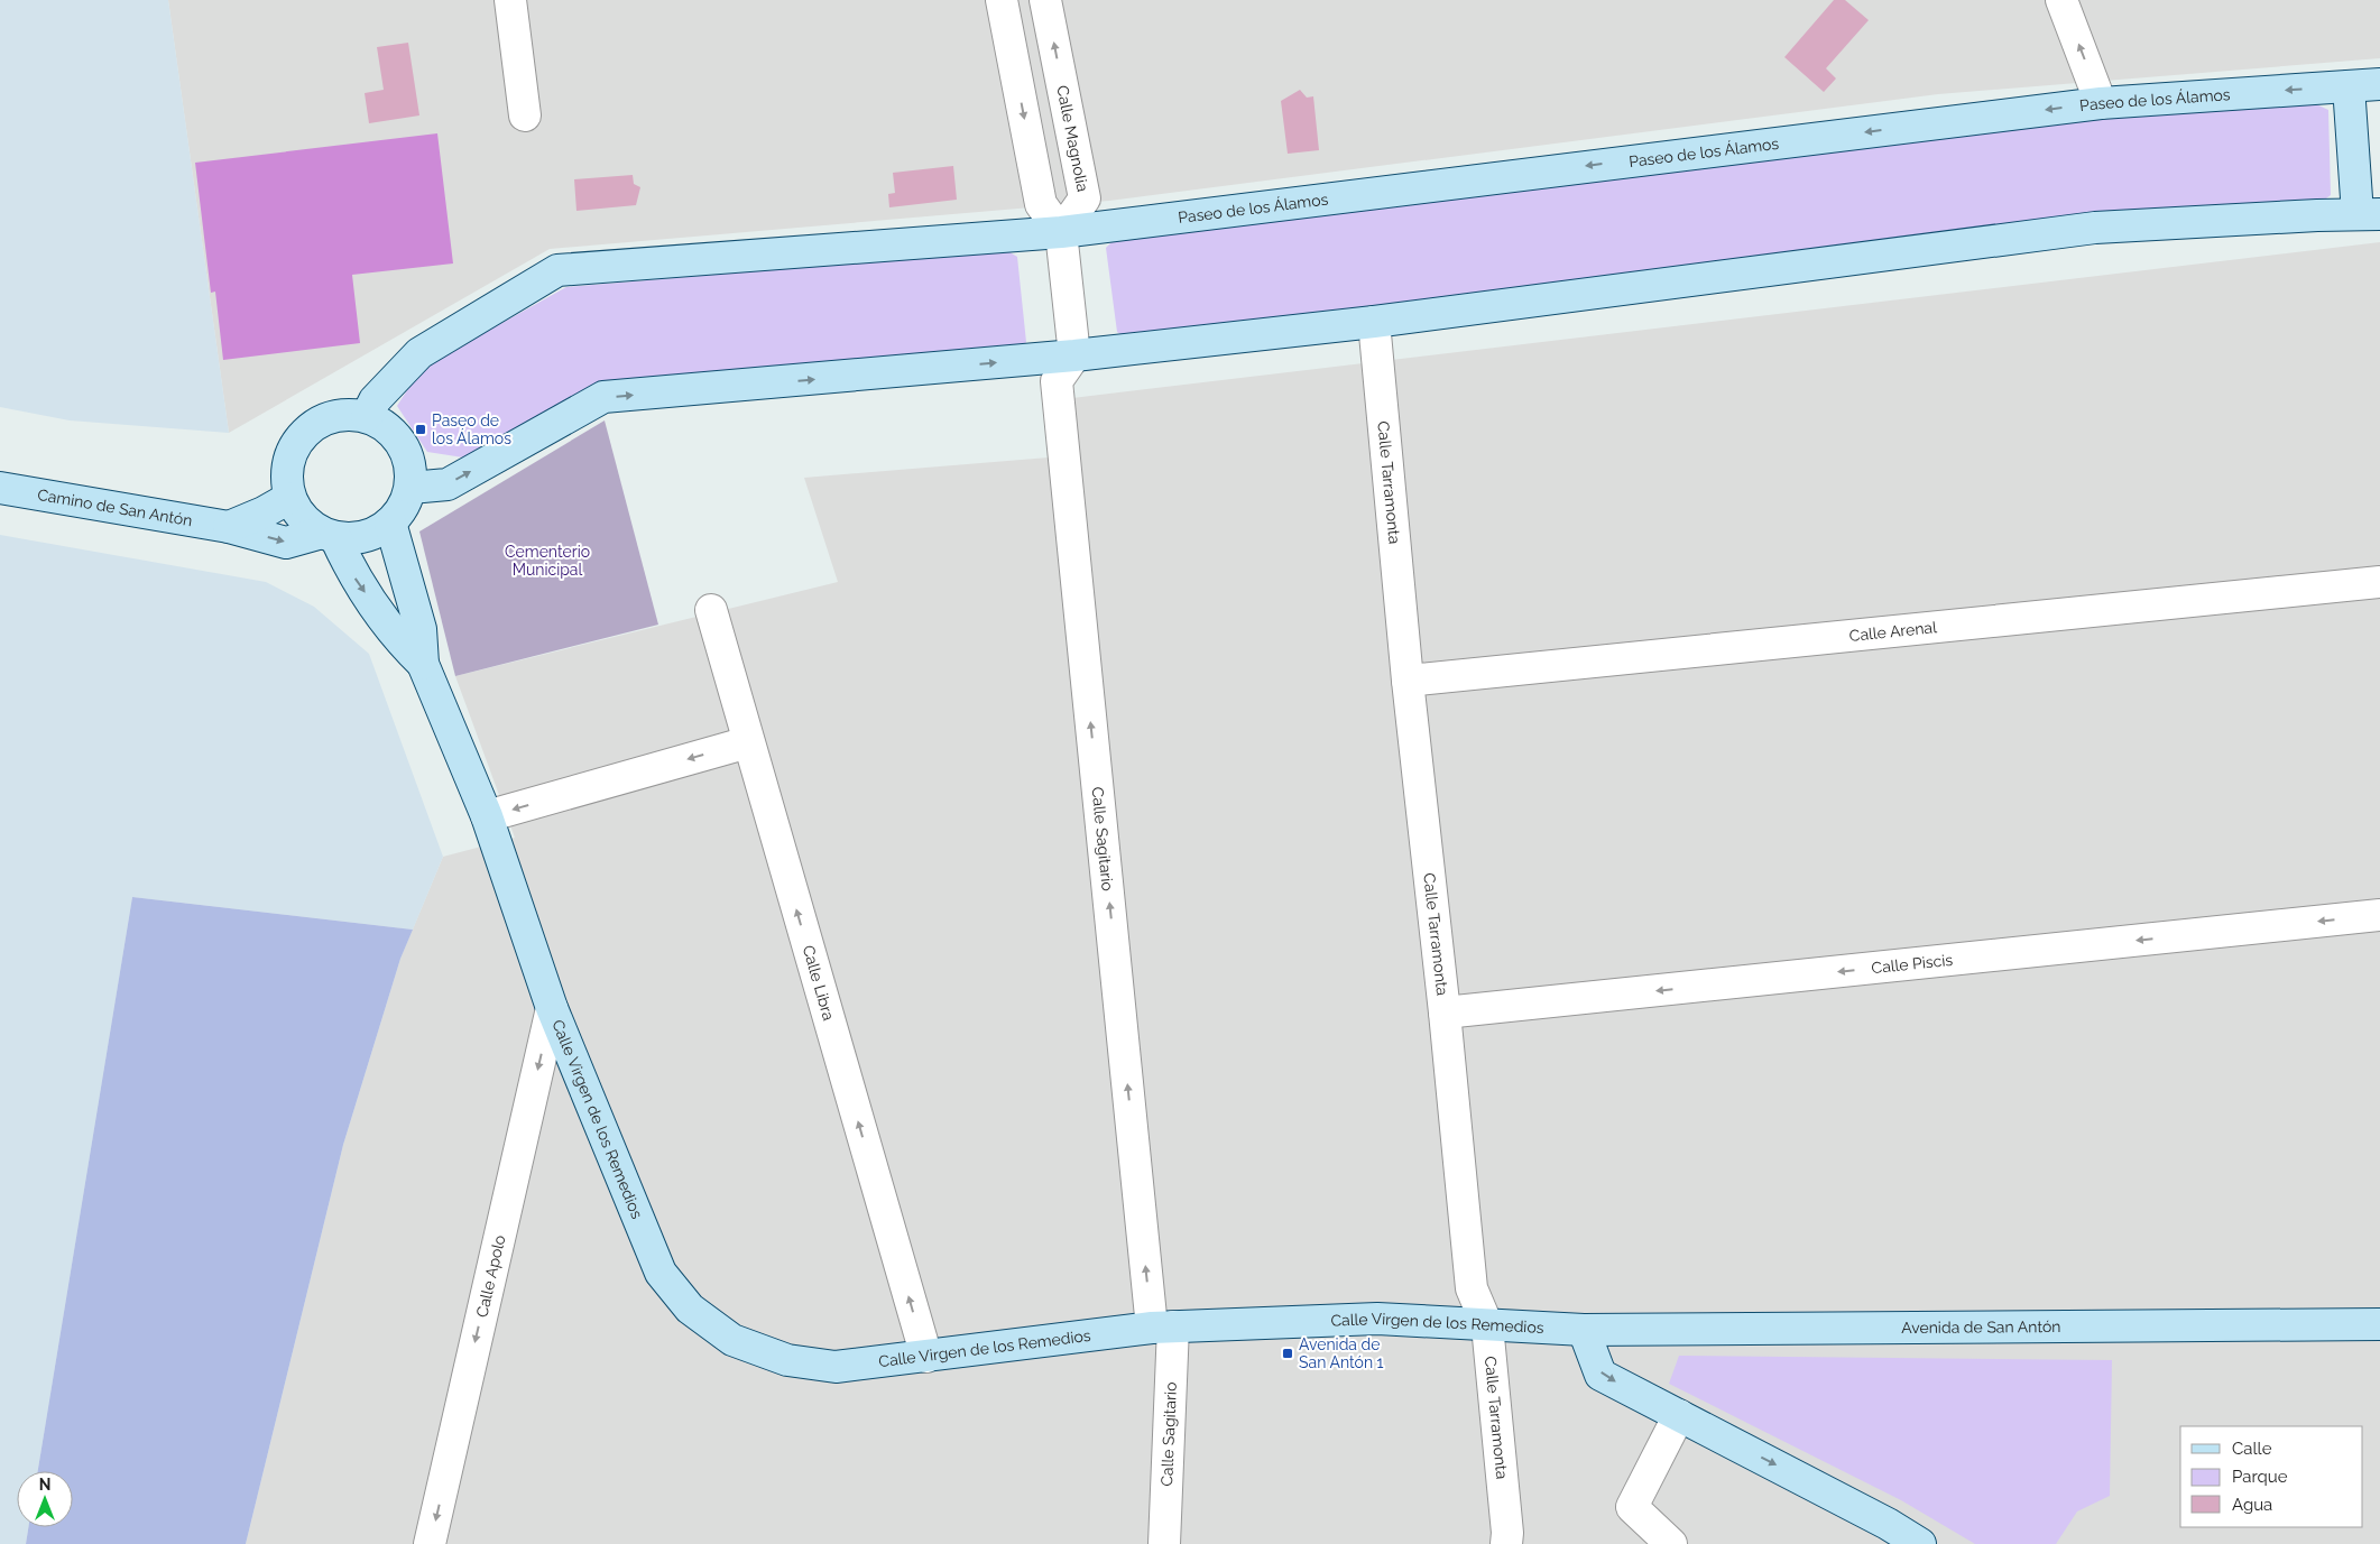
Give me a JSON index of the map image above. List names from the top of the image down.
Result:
{
  "streets": {
    "street": [
      "Paseo de los Álamos",
      "Calle Magnolia",
      "Calle Tarramonta",
      "Camino de San Antón",
      "Calle Arenal",
      "Calle Sagitario",
      "Calle Piscis",
      "Calle Libra",
      "Calle Virgen de los Remedios",
      "Calle Apolo",
      "Avenida de San Antón"
    ]
  },
  "crossings": [
    ["Paseo de los Álamos", "Calle Magnolia"],
    ["Paseo de los Álamos", "Camino de San Antón"],
    ["Paseo de los Álamos", "Calle Virgen de los Remedios"],
    ["Calle Tarramonta", "Calle Arenal"],
    ["Calle Tarramonta", "Calle Piscis"],
    ["Calle Tarramonta", "Calle Virgen de los Remedios"],
    ["Camino de San Antón", "Calle Virgen de los Remedios"],
    ["Calle Sagitario", "Calle Virgen de los Remedios"],
    ["Calle Libra", "Calle Virgen de los Remedios"],
    ["Calle Virgen de los Remedios", "Calle Apolo"],
    ["Calle Virgen de los Remedios", "Avenida de San Antón"]
  ],
  "one_way": [
    "Calle Sagitario",
    "Calle Piscis",
    "Calle Libra",
    "Calle Apolo"
  ],
  "parks": ["Cementerio Municipal"],
  "places": {
    "transit": ["Paseo de los Álamos", "Avenida de San Antón 1"]
  },
  "legend": ["Calle", "Parque", "Agua"],
  "north": "top"
}
